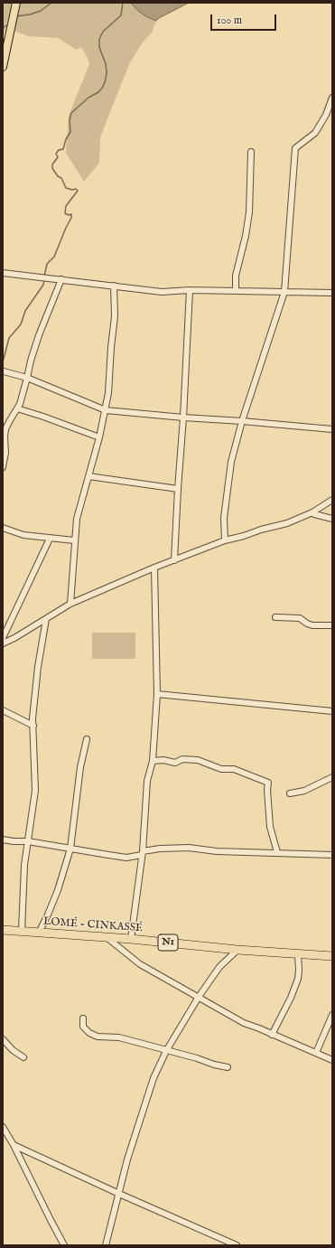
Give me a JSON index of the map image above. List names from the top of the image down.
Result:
{
  "streets": {
    "highway": ["LOMÉ - CINKASSÉ", "N1"]
  },
  "scale_bar": "100 m"
}
